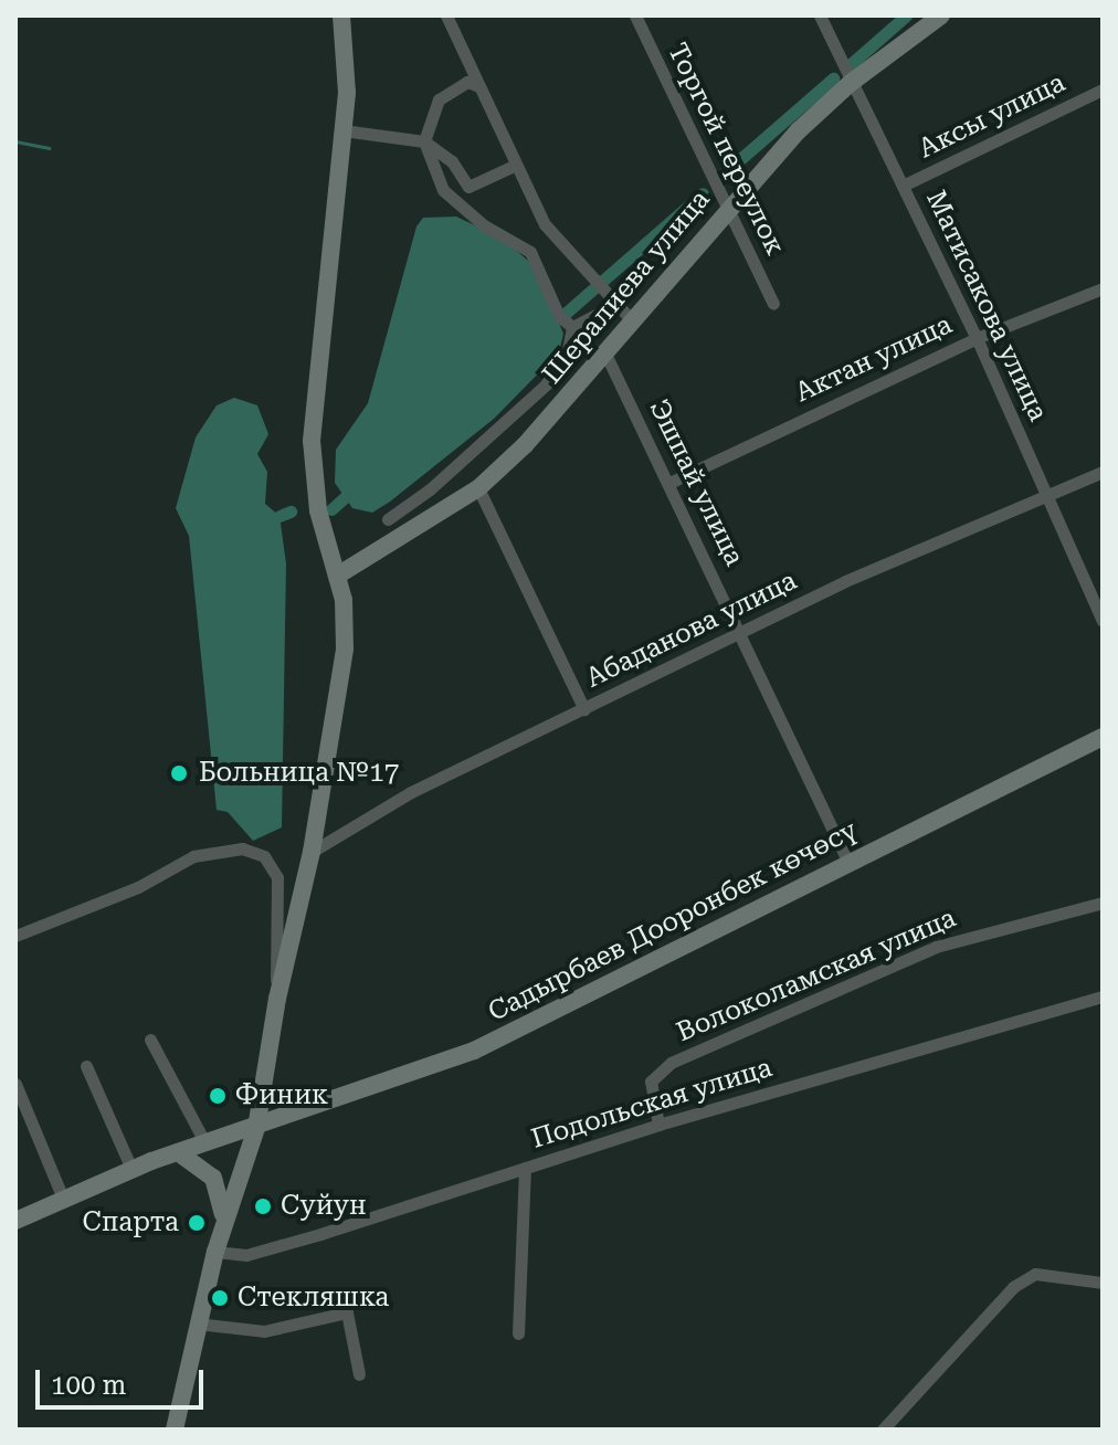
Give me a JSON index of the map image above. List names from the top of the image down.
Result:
{
  "streets": {
    "street": [
      "Аксы улица",
      "Торгой переулок",
      "Шералиева улица",
      "Матисакова улица",
      "Актан улица",
      "Эшпай улица",
      "Абаданова улица",
      "Садырбаев Дооронбек көчөсү",
      "Волоколамская улица",
      "Подольская улица"
    ]
  },
  "crossings": [
    ["Аксы улица", "Матисакова улица"],
    ["Торгой переулок", "Шералиева улица"],
    ["Шералиева улица", "Матисакова улица"],
    ["Шералиева улица", "Эшпай улица"],
    ["Матисакова улица", "Актан улица"],
    ["Матисакова улица", "Абаданова улица"],
    ["Актан улица", "Эшпай улица"],
    ["Эшпай улица", "Абаданова улица"],
    ["Эшпай улица", "Садырбаев Дооронбек көчөсү"],
    ["Волоколамская улица", "Подольская улица"]
  ],
  "places": [
    "Больница №17",
    "Финик",
    "Суйун",
    "Спарта",
    "Стекляшка"
  ],
  "scale_bar": "100 m"
}
